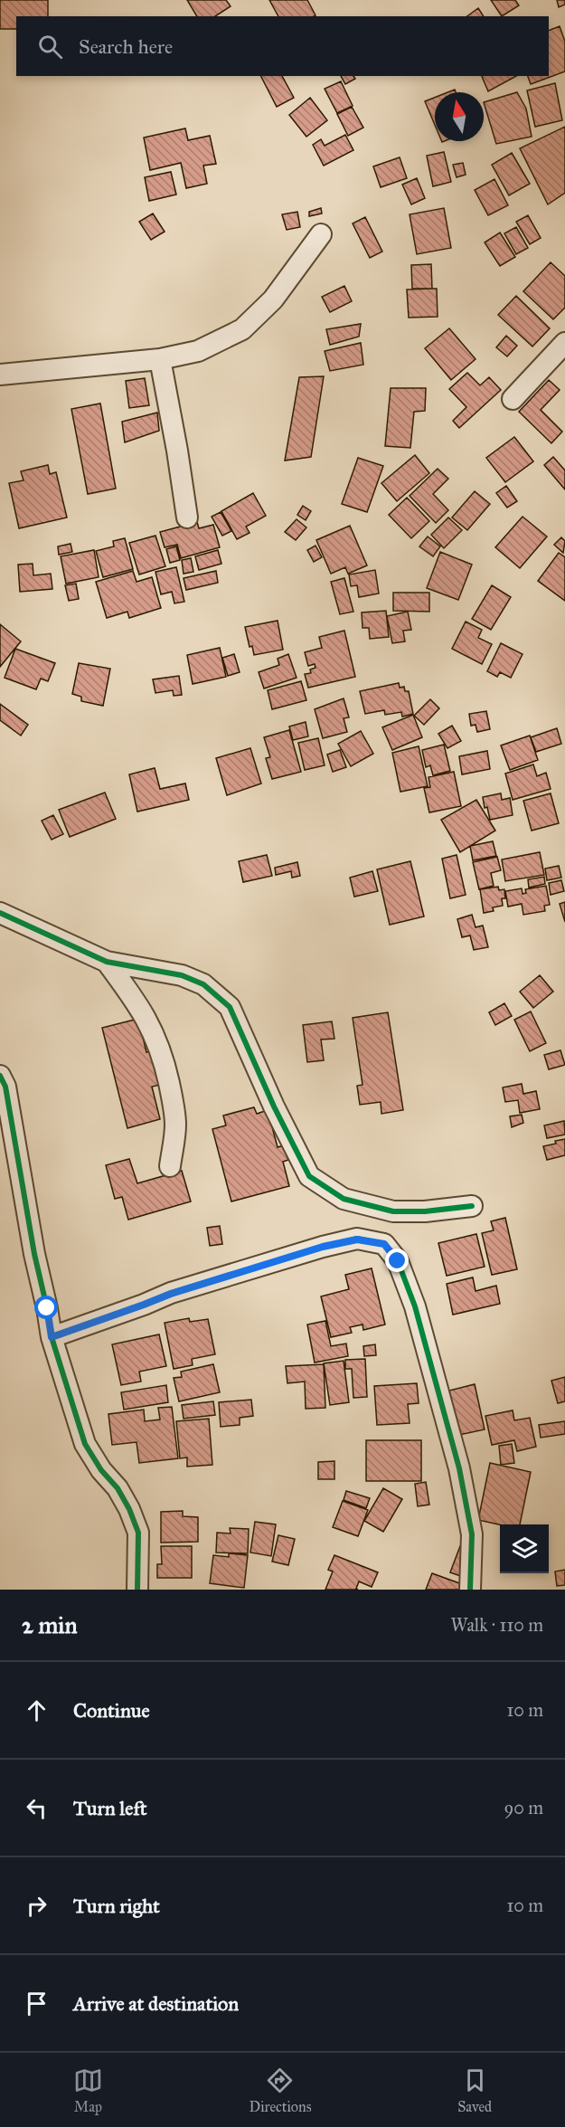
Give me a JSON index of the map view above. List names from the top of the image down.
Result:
{
  "north": "top",
  "page": {
    "search": "Search here",
    "heading": ["2 min", "Walk · 110 m"],
    "list": [
      ["Continue", "10 m"],
      ["Turn left", "90 m"],
      ["Turn right", "10 m"],
      "Arrive at destination"
    ],
    "nav": ["Map", "Directions", "Saved"]
  }
}
